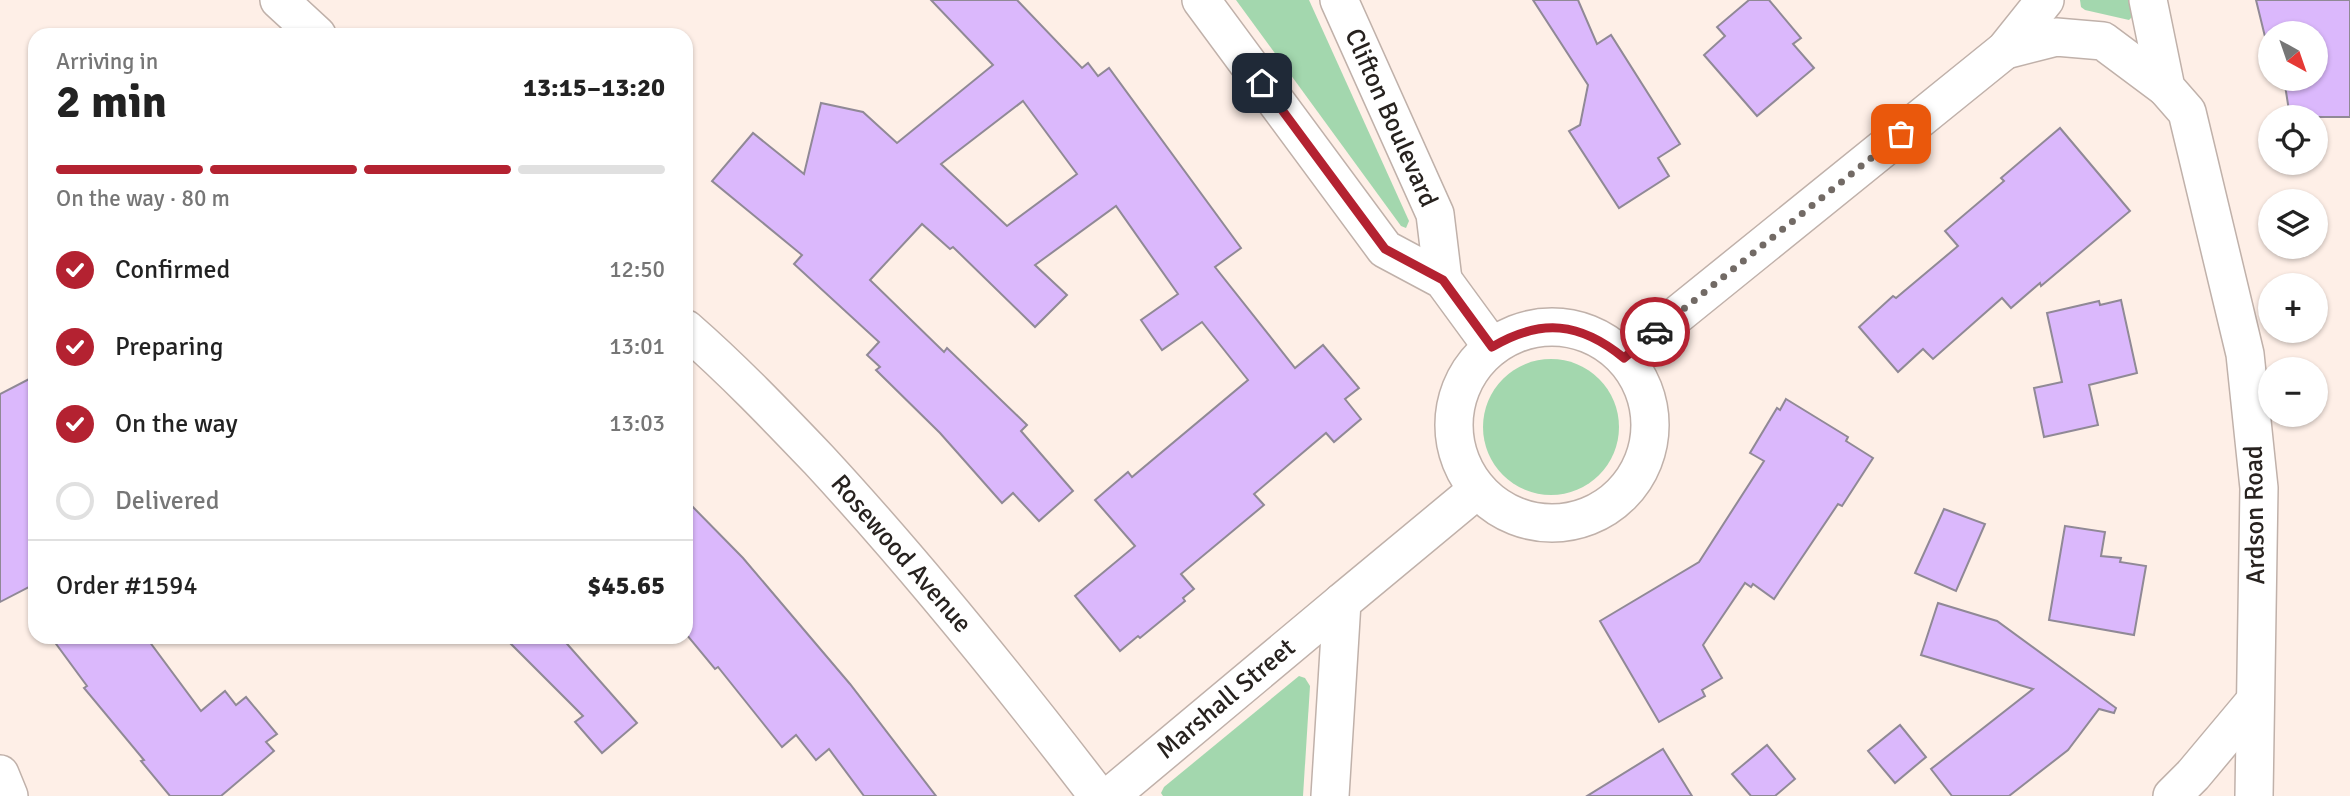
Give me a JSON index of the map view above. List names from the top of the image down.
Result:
{
  "streets": {
    "street": [
      "Clifton Boulevard",
      "Ardson Road",
      "Rosewood Avenue",
      "Marshall Street"
    ]
  },
  "crossings": [
    ["Clifton Boulevard", "Marshall Street"]
  ],
  "north": "bottom right",
  "page": {
    "map_buttons": ["+", "−"],
    "heading": ["2 min", "Arriving in", "13:15–13:20"],
    "panel": ["Order #1594", "$45.65"],
    "bar": "On the way · 80 m",
    "list": [
      ["Confirmed", "12:50"],
      ["Preparing", "13:01"],
      ["On the way", "13:03"],
      "Delivered"
    ]
  }
}
